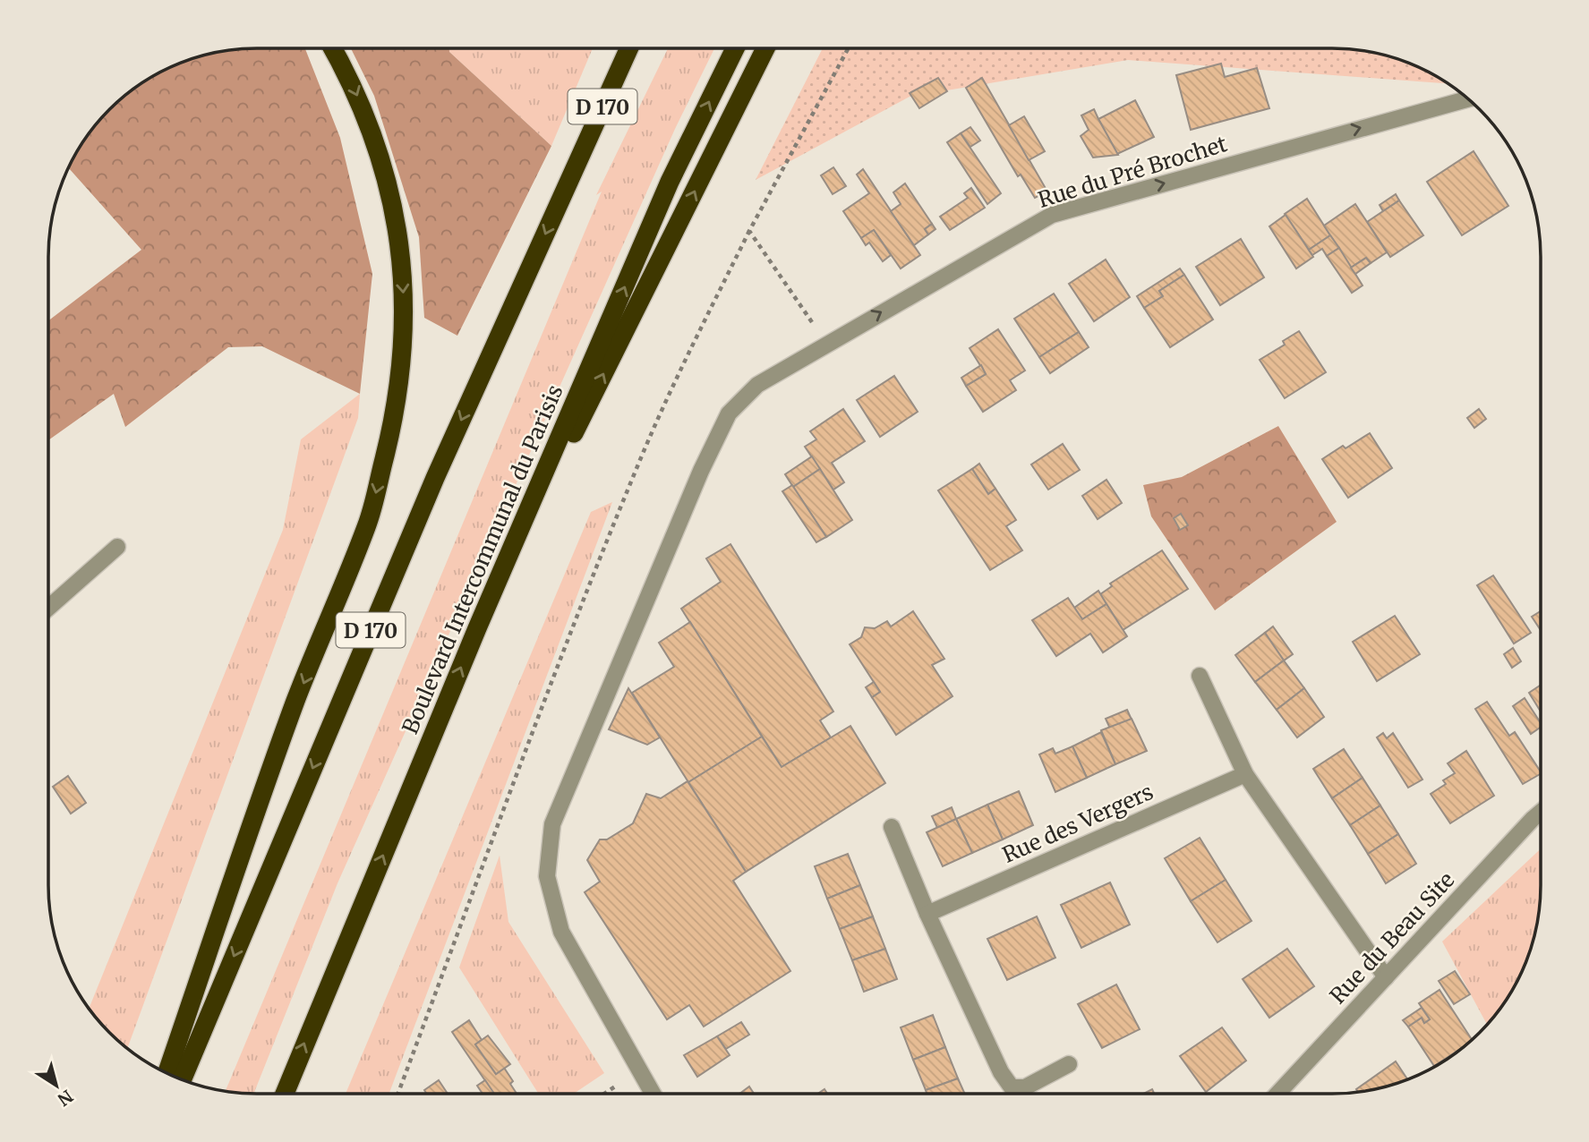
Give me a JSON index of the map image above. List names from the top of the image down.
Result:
{
  "streets": {
    "highway": ["D 170", "Boulevard Intercommunal du Parisis"],
    "street": ["Rue du Pré Brochet", "Rue des Vergers", "Rue du Beau Site"]
  },
  "one_way": ["Rue du Pré Brochet"],
  "north": "bottom right"
}
